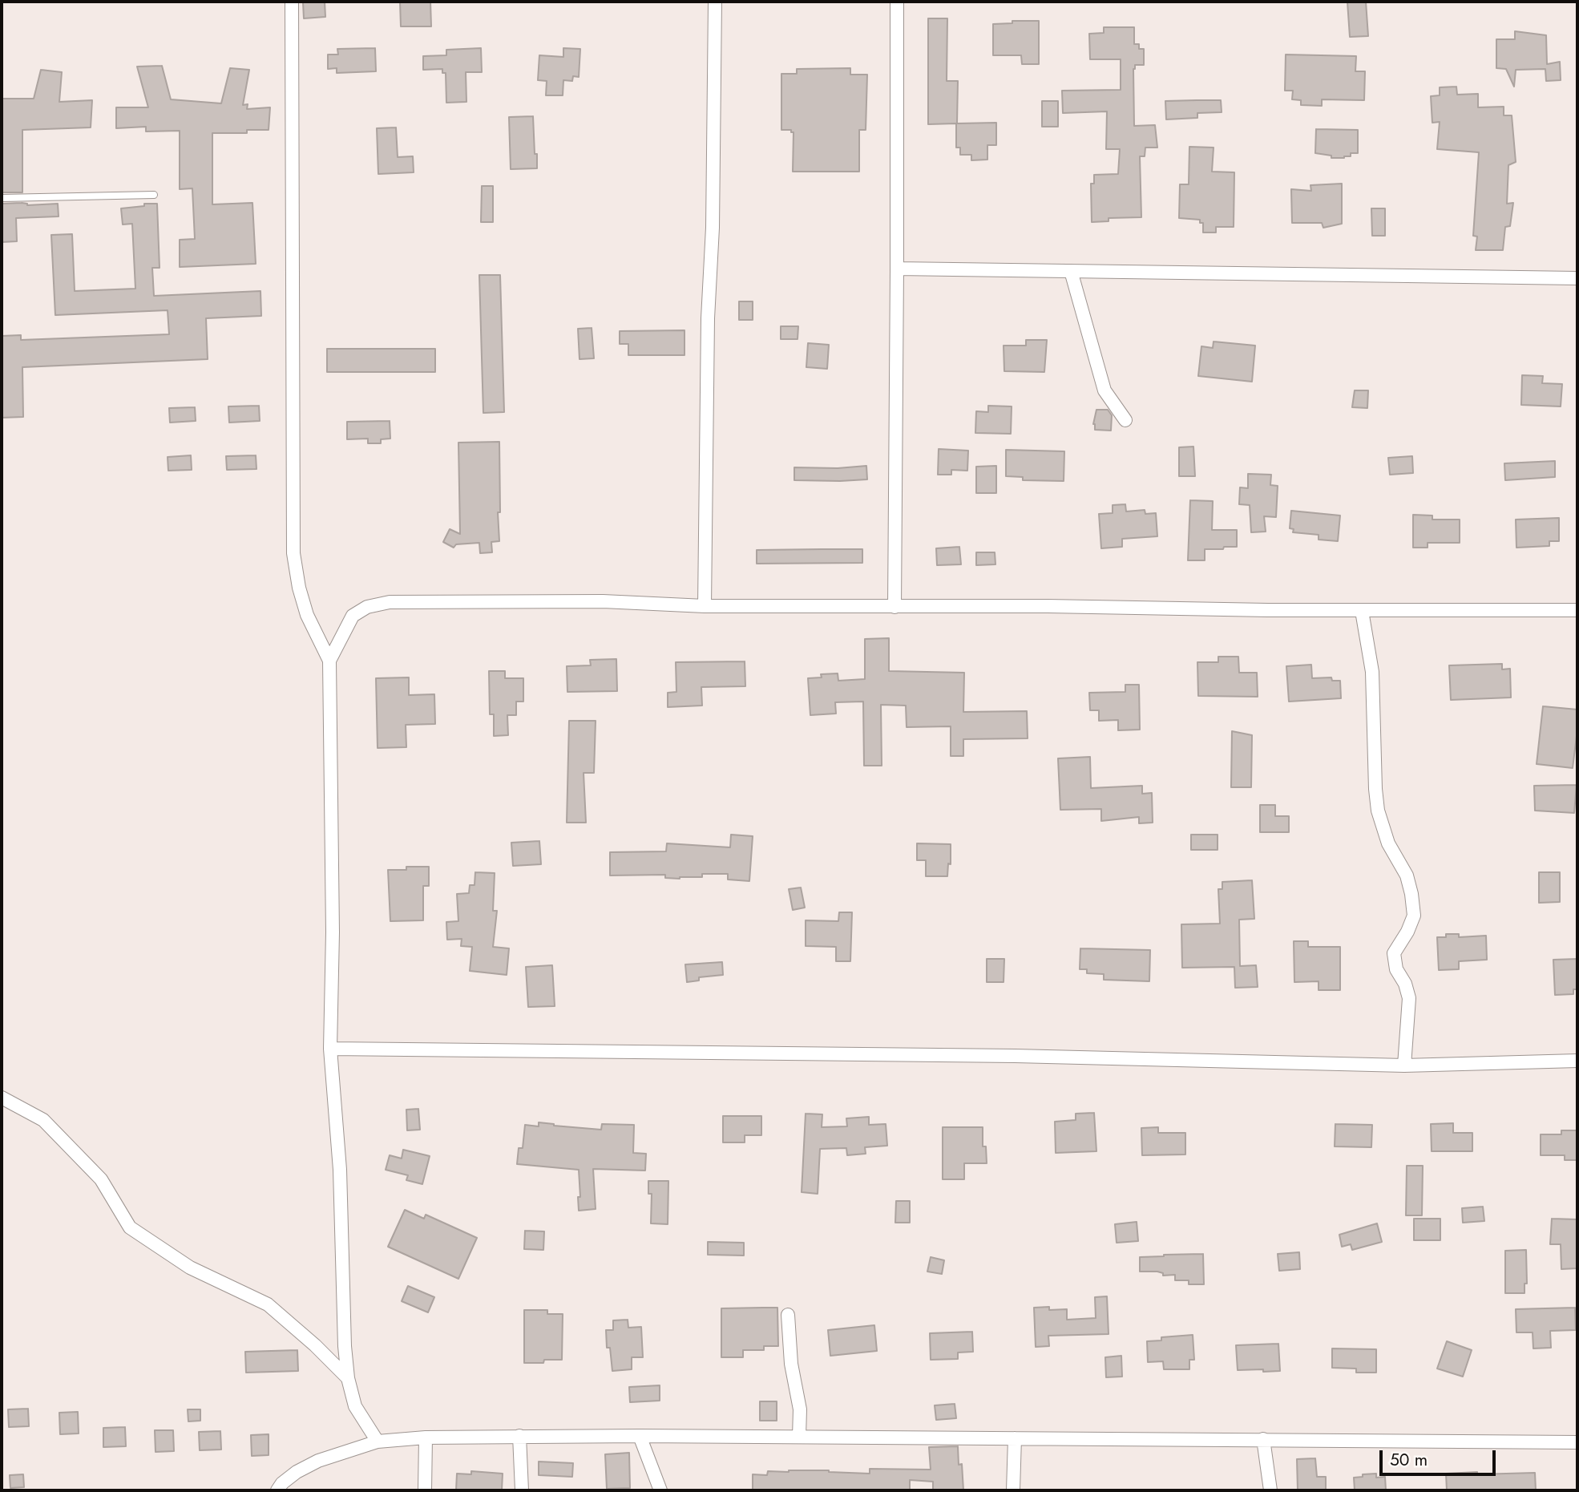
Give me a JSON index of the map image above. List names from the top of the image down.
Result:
{
  "scale_bar": "50 m"
}
